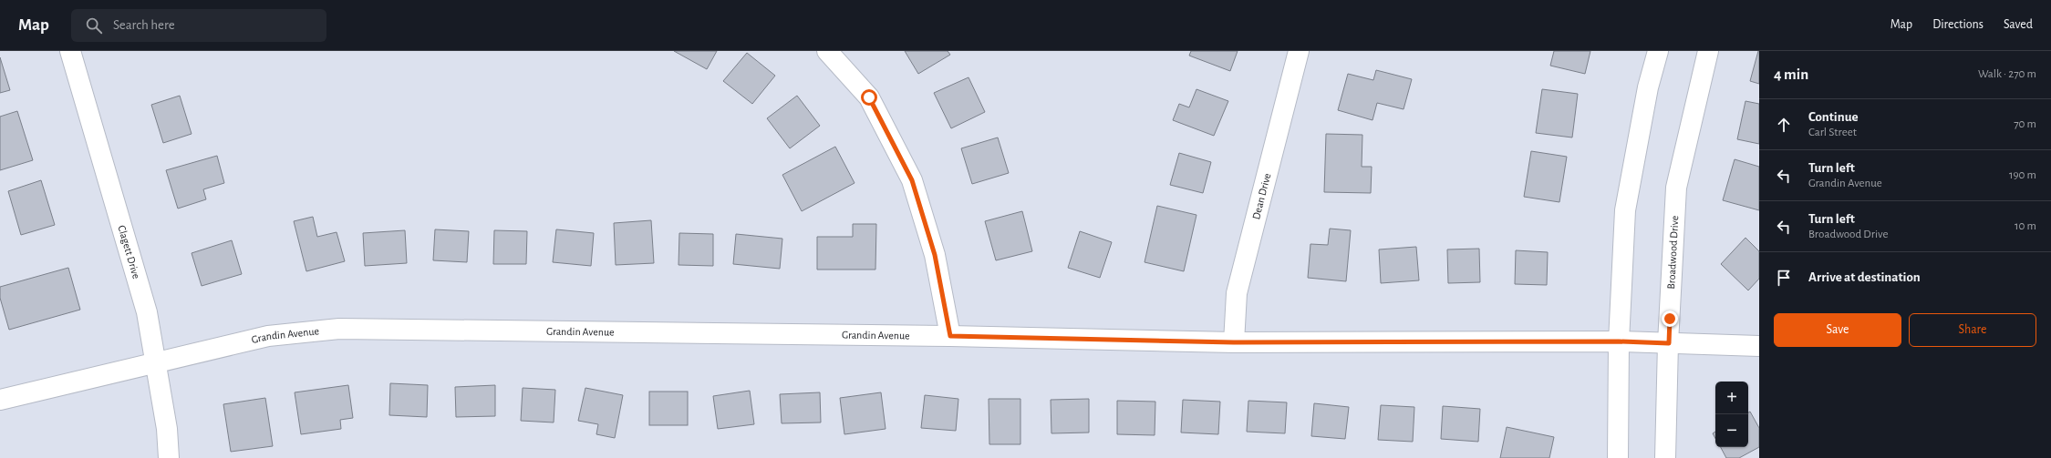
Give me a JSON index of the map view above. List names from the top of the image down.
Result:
{
  "streets": {
    "street": [
      "Dean Drive",
      "Clagett Drive",
      "Broadwood Drive",
      "Grandin Avenue"
    ]
  },
  "crossings": [
    ["Dean Drive", "Grandin Avenue"],
    ["Clagett Drive", "Grandin Avenue"],
    ["Broadwood Drive", "Grandin Avenue"]
  ],
  "page": {
    "header": "Map",
    "search": "Search here",
    "nav": ["Map", "Directions", "Saved"],
    "heading": ["4 min", "Walk · 270 m"],
    "list": [
      ["Continue", "Carl Street", "70 m"],
      ["Turn left", "Grandin Avenue", "190 m"],
      ["Turn left", "Broadwood Drive", "10 m"],
      "Arrive at destination"
    ],
    "buttons": ["Save", "Share"],
    "map_buttons": ["+", "−"]
  }
}
